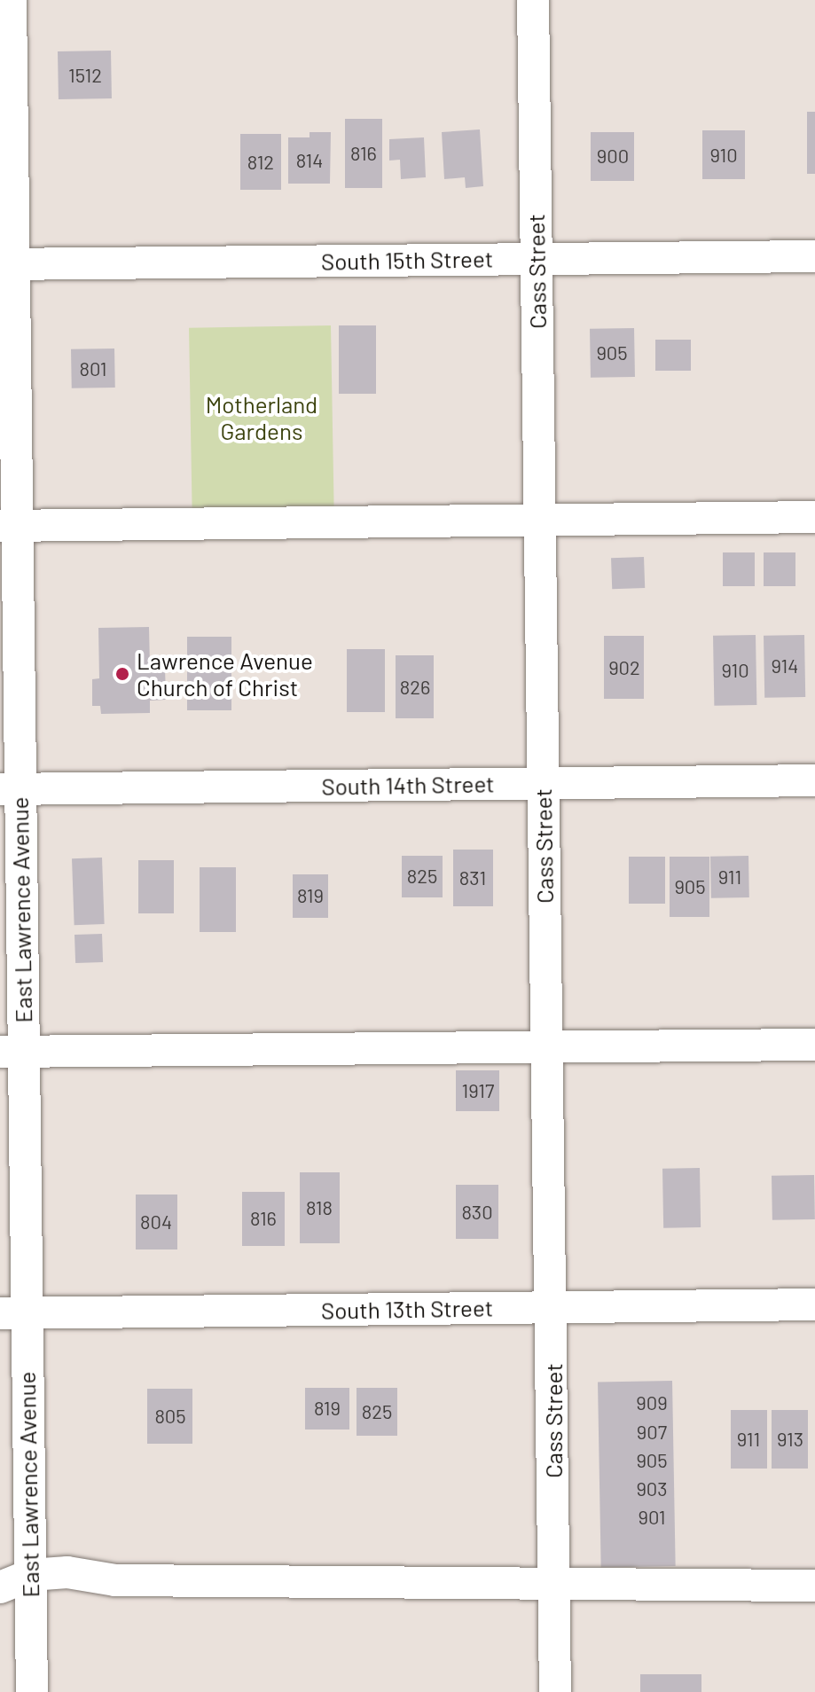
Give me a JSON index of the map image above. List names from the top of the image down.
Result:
{
  "streets": {
    "street": [
      "South 15th Street",
      "Cass Street",
      "South 14th Street",
      "East Lawrence Avenue",
      "South 13th Street"
    ]
  },
  "crossings": [
    ["South 15th Street", "Cass Street"],
    ["South 15th Street", "East Lawrence Avenue"],
    ["Cass Street", "South 14th Street"],
    ["Cass Street", "South 13th Street"],
    ["South 14th Street", "East Lawrence Avenue"],
    ["East Lawrence Avenue", "South 13th Street"]
  ],
  "parks": ["Motherland Gardens"],
  "places": ["Lawrence Avenue Church of Christ"],
  "house_numbers": [
    "1512",
    "816",
    "910",
    "900",
    "814",
    "812",
    "905",
    "801",
    "914",
    "902",
    "910",
    "826",
    "825",
    "911",
    "831",
    "905",
    "819",
    "1917",
    "818",
    "830",
    "816",
    "804",
    "909",
    "819",
    "825",
    "805",
    "907",
    "911",
    "913",
    "905",
    "903",
    "901"
  ]
}
